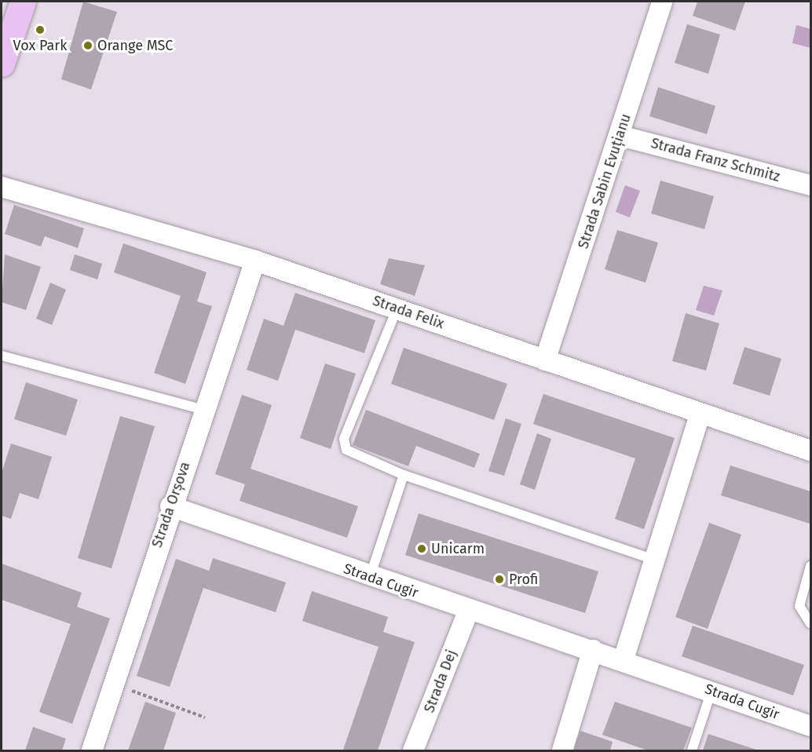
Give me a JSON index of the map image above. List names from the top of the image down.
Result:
{
  "streets": {
    "street": [
      "Strada Franz Schmitz",
      "Strada Sabin Evuțianu",
      "Strada Felix",
      "Strada Orșova",
      "Strada Cugir",
      "Strada Dej"
    ]
  },
  "crossings": [
    ["Strada Franz Schmitz", "Strada Sabin Evuțianu"],
    ["Strada Sabin Evuțianu", "Strada Felix"],
    ["Strada Felix", "Strada Orșova"],
    ["Strada Orșova", "Strada Cugir"],
    ["Strada Cugir", "Strada Dej"]
  ],
  "places": [
    "Vox Park",
    "Orange MSC",
    "Unicarm",
    "Profi"
  ]
}
